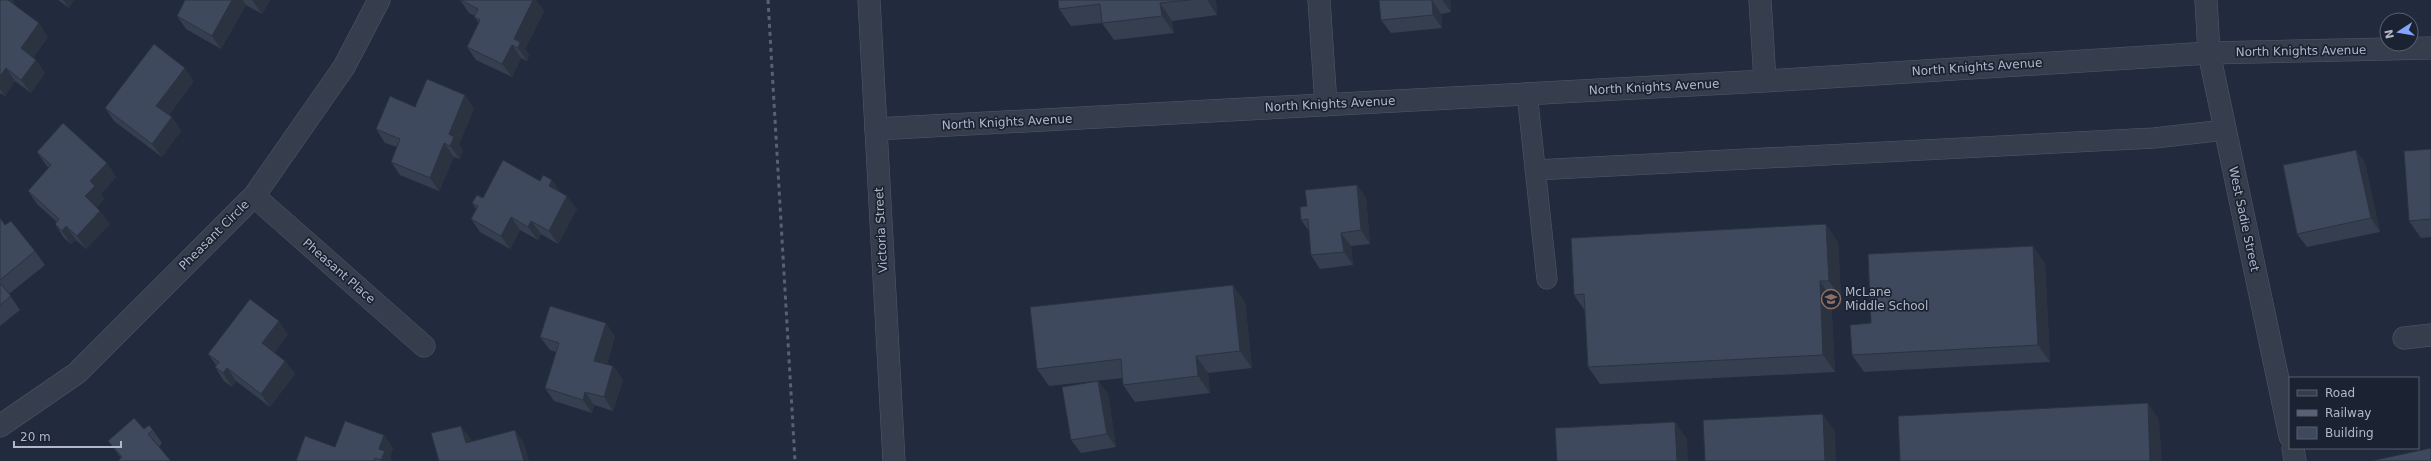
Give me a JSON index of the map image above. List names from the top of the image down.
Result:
{
  "streets": {
    "street": [
      "North Knights Avenue",
      "West Sadie Street",
      "Victoria Street",
      "Pheasant Circle",
      "Pheasant Place"
    ]
  },
  "crossings": [
    ["North Knights Avenue", "West Sadie Street"],
    ["North Knights Avenue", "Victoria Street"],
    ["Pheasant Circle", "Pheasant Place"]
  ],
  "places": {
    "school or university": ["McLane Middle School"]
  },
  "legend": ["Road", "Railway", "Building"],
  "scale_bar": "20 m",
  "north": "left"
}
